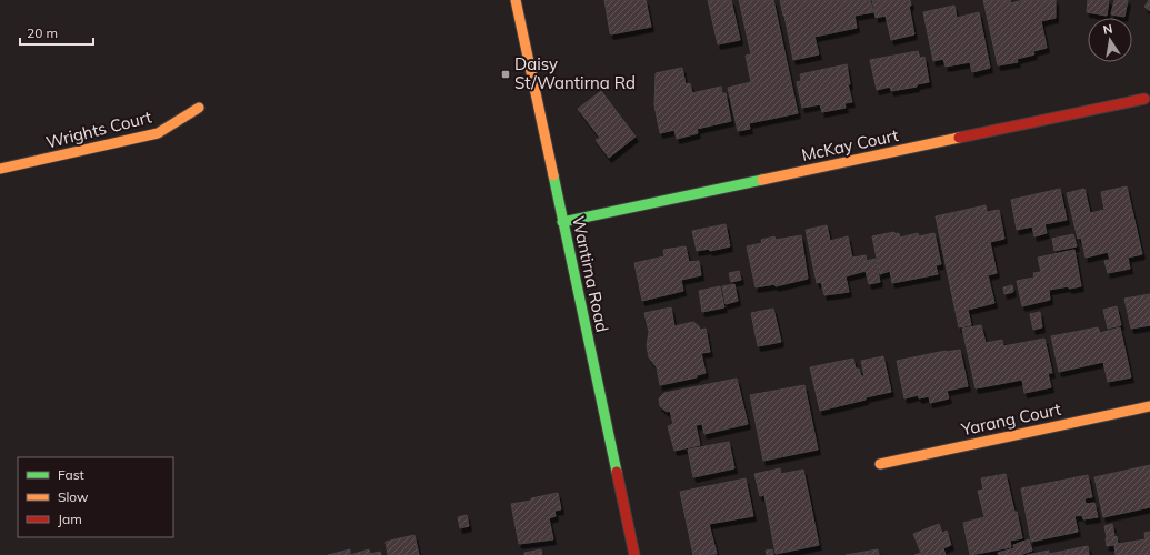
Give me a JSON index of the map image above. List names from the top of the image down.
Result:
{
  "streets": {
    "street": [
      "Wrights Court",
      "McKay Court",
      "Wantirna Road",
      "Yarang Court"
    ]
  },
  "crossings": [
    ["McKay Court", "Wantirna Road"]
  ],
  "places": {
    "transit": ["Daisy St/Wantirna Rd"]
  },
  "legend": ["Fast", "Slow", "Jam"],
  "scale_bar": "20 m",
  "north": "top"
}
